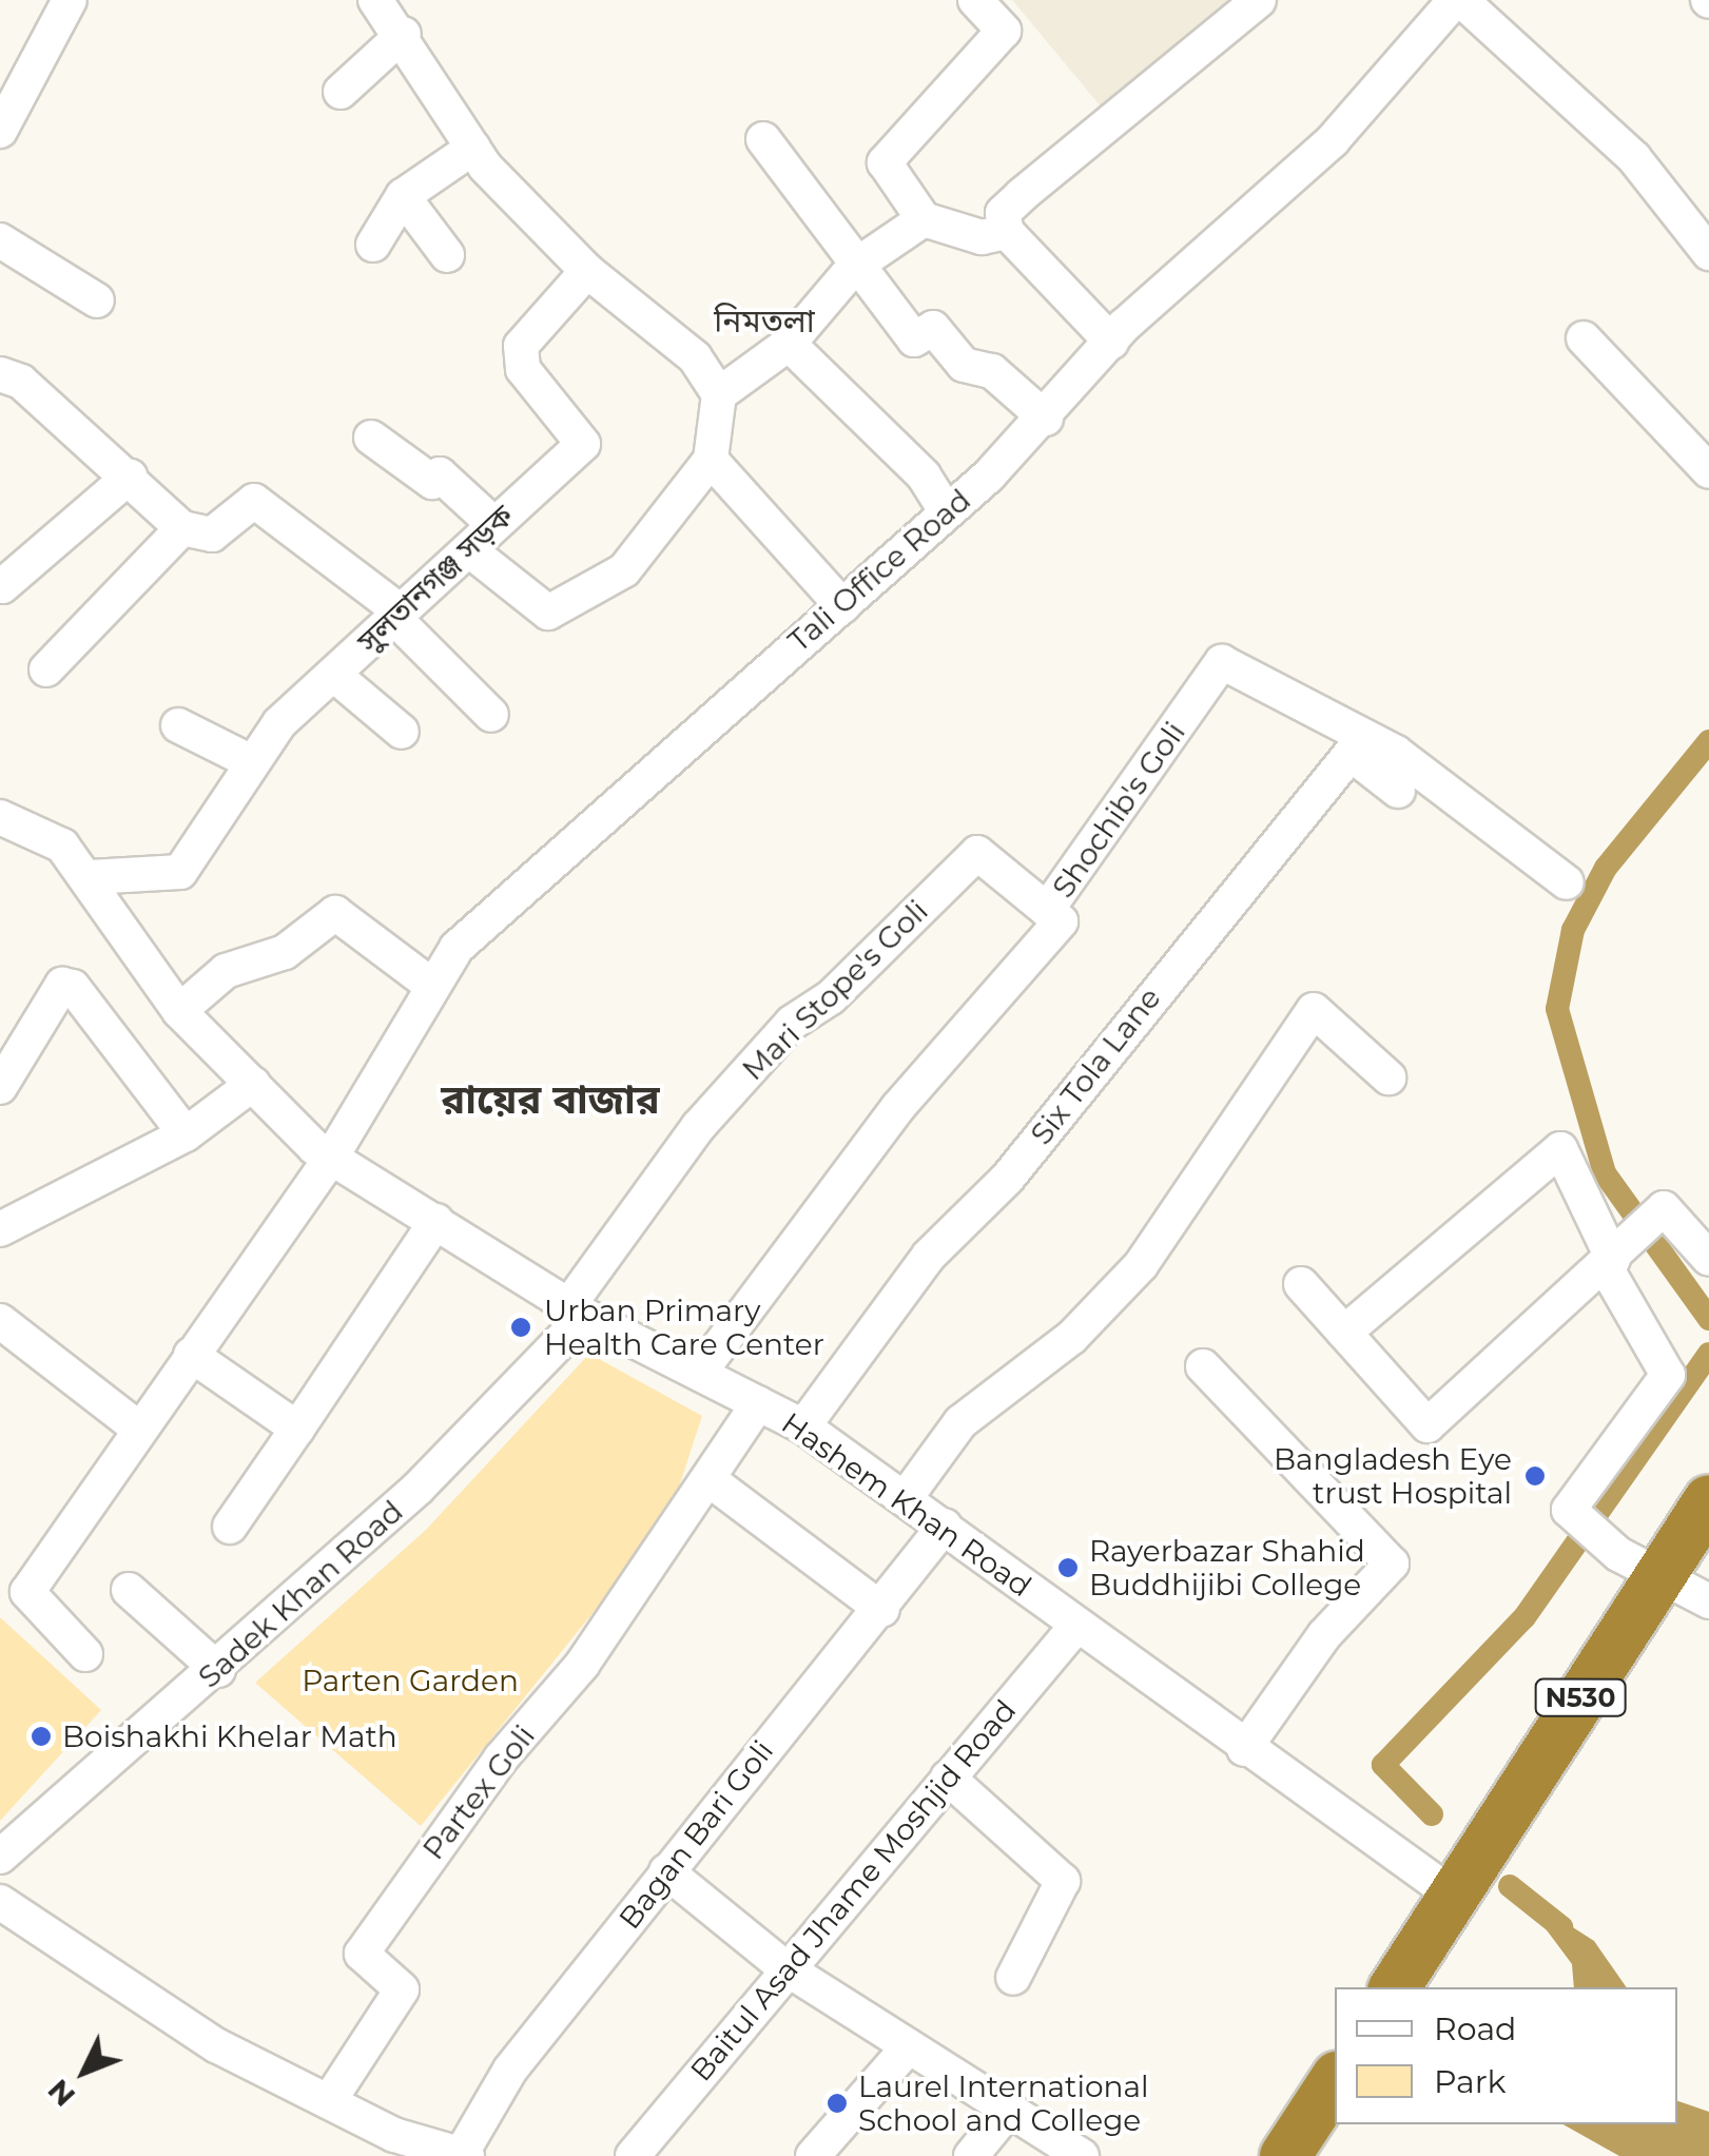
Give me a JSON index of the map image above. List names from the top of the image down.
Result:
{
  "streets": {
    "highway": ["N530"],
    "street": [
      "Tali Office Road",
      "সুলতানগঞ্জ সড়ক",
      "Shochib's Goli",
      "Mari Stope's Goli",
      "Six Tola Lane",
      "Hashem Khan Road",
      "Sadek Khan Road",
      "Partex Goli",
      "Bagan Bari Goli",
      "Baitul Asad Jhame Moshjid Road"
    ]
  },
  "crossings": [
    ["Tali Office Road", "Hashem Khan Road"],
    ["সুলতানগঞ্জ সড়ক", "Hashem Khan Road"],
    ["Shochib's Goli", "Mari Stope's Goli"],
    ["Shochib's Goli", "Hashem Khan Road"],
    ["Mari Stope's Goli", "Hashem Khan Road"],
    ["Mari Stope's Goli", "Sadek Khan Road"],
    ["Six Tola Lane", "Hashem Khan Road"],
    ["Hashem Khan Road", "Sadek Khan Road"],
    ["Hashem Khan Road", "N530"],
    ["Hashem Khan Road", "Partex Goli"],
    ["Hashem Khan Road", "Bagan Bari Goli"],
    ["Hashem Khan Road", "Baitul Asad Jhame Moshjid Road"]
  ],
  "districts": ["নিমতলা", "রায়ের বাজার"],
  "parks": ["Parten Garden"],
  "places": [
    "Urban Primary Health Care Center",
    "Bangladesh Eye trust Hospital",
    "Rayerbazar Shahid Buddhijibi College",
    "Boishakhi Khelar Math",
    "Laurel International School and College"
  ],
  "legend": ["Road", "Park"],
  "north": "bottom left"
}
